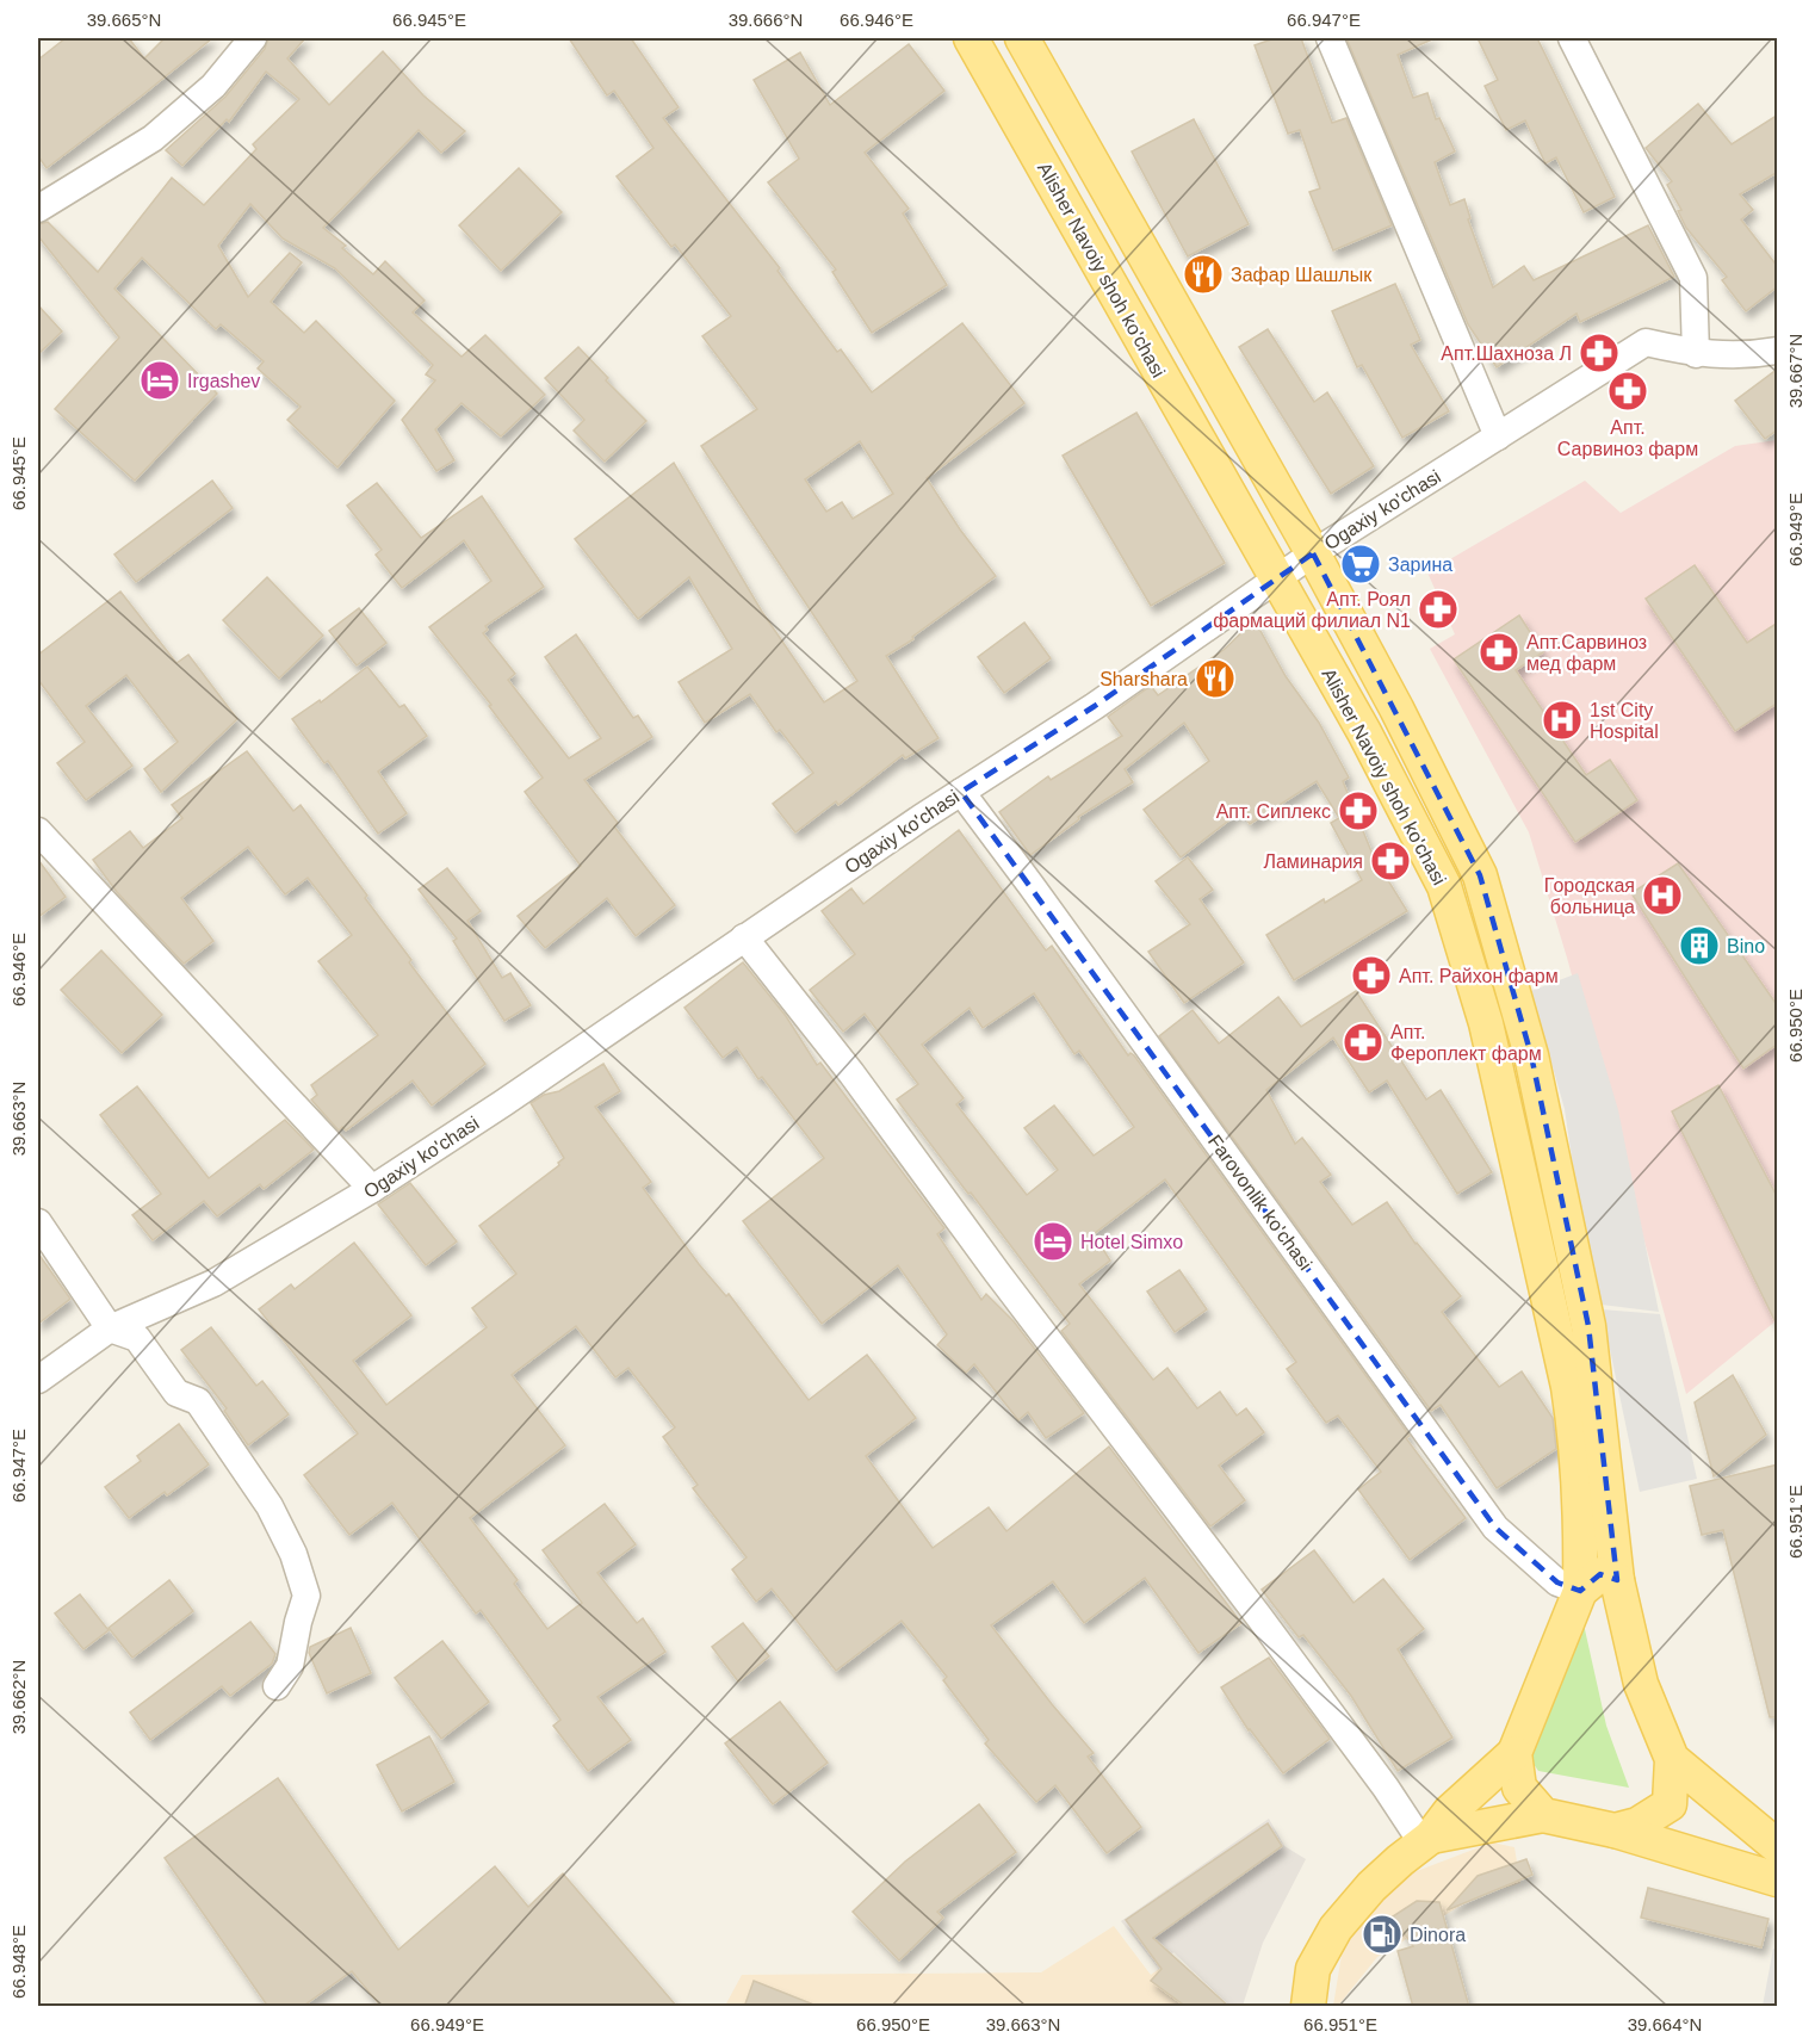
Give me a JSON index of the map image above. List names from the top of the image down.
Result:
{
  "streets": {
    "main road": ["Alisher Navoiy shoh ko'chasi"],
    "street": ["Ogaxiy ko'chasi", "Farovonlik ko'chasi"]
  },
  "crossings": [
    ["Alisher Navoiy shoh ko'chasi", "Ogaxiy ko'chasi"],
    ["Alisher Navoiy shoh ko'chasi", "Farovonlik ko'chasi"],
    ["Ogaxiy ko'chasi", "Farovonlik ko'chasi"]
  ],
  "places": {
    "restaurant": ["Зафар Шашлык", "Sharshara"],
    "pharmacy": [
      "Апт.Шахноза Л",
      "Апт. Сарвиноз фарм",
      "Апт. Роял фармаций филиал N1",
      "Апт.Сарвиноз мед фарм",
      "Апт. Сиплекс",
      "Ламинария",
      "Апт. Райхон фарм",
      "Апт. Фероплект фарм"
    ],
    "hotel": ["Irgashev", "Hotel Simxo"],
    "supermarket": ["Зарина"],
    "hospital": ["1st City Hospital", "Городская больница"],
    "building": ["Bino"],
    "fuel station": ["Dinora"]
  },
  "coordinates": [
    "39.665°N",
    "66.945°E",
    "39.666°N",
    "66.946°E",
    "66.947°E",
    "39.667°N",
    "66.949°E",
    "66.950°E",
    "39.663°N",
    "66.951°E",
    "39.662°N",
    "66.948°E",
    "39.664°N"
  ]
}
